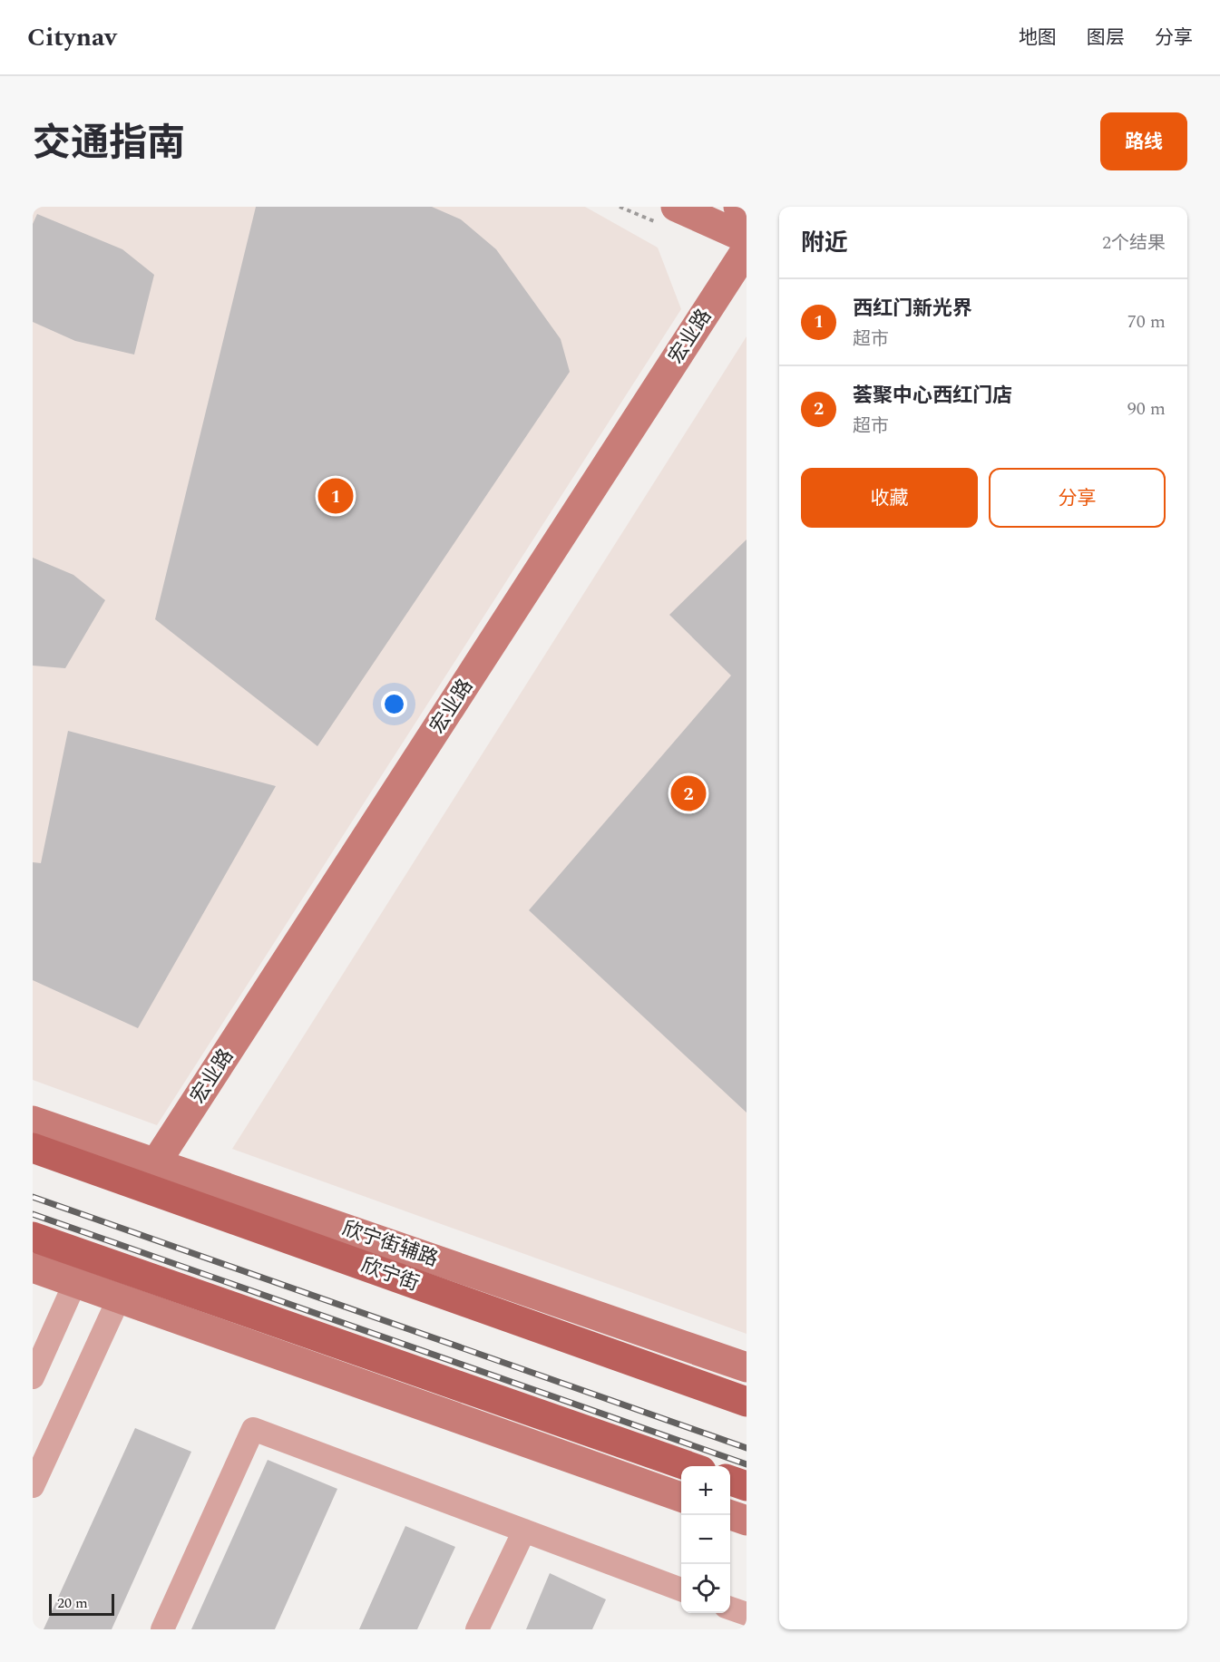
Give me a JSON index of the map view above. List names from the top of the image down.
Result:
{
  "streets": {
    "main road": ["欣宁街"],
    "street": ["宏业路", "欣宁街辅路"]
  },
  "crossings": [
    ["宏业路", "欣宁街辅路"]
  ],
  "scale_bar": "20 m",
  "page": {
    "header": "Citynav",
    "nav": ["地图", "图层", "分享"],
    "title": "交通指南",
    "buttons": [
      "路线",
      ["收藏", "分享"]
    ],
    "heading": ["附近", "2个结果"],
    "list": [
      {
        "mark": "1",
        "name": "西红门新光界",
        "note": "超市",
        "value": "70 m"
      },
      {
        "mark": "2",
        "name": "荟聚中心西红门店",
        "note": "超市",
        "value": "90 m"
      }
    ],
    "pins": ["1", "2"],
    "map_buttons": ["+", "−"],
    "scale": "20 m"
  }
}
